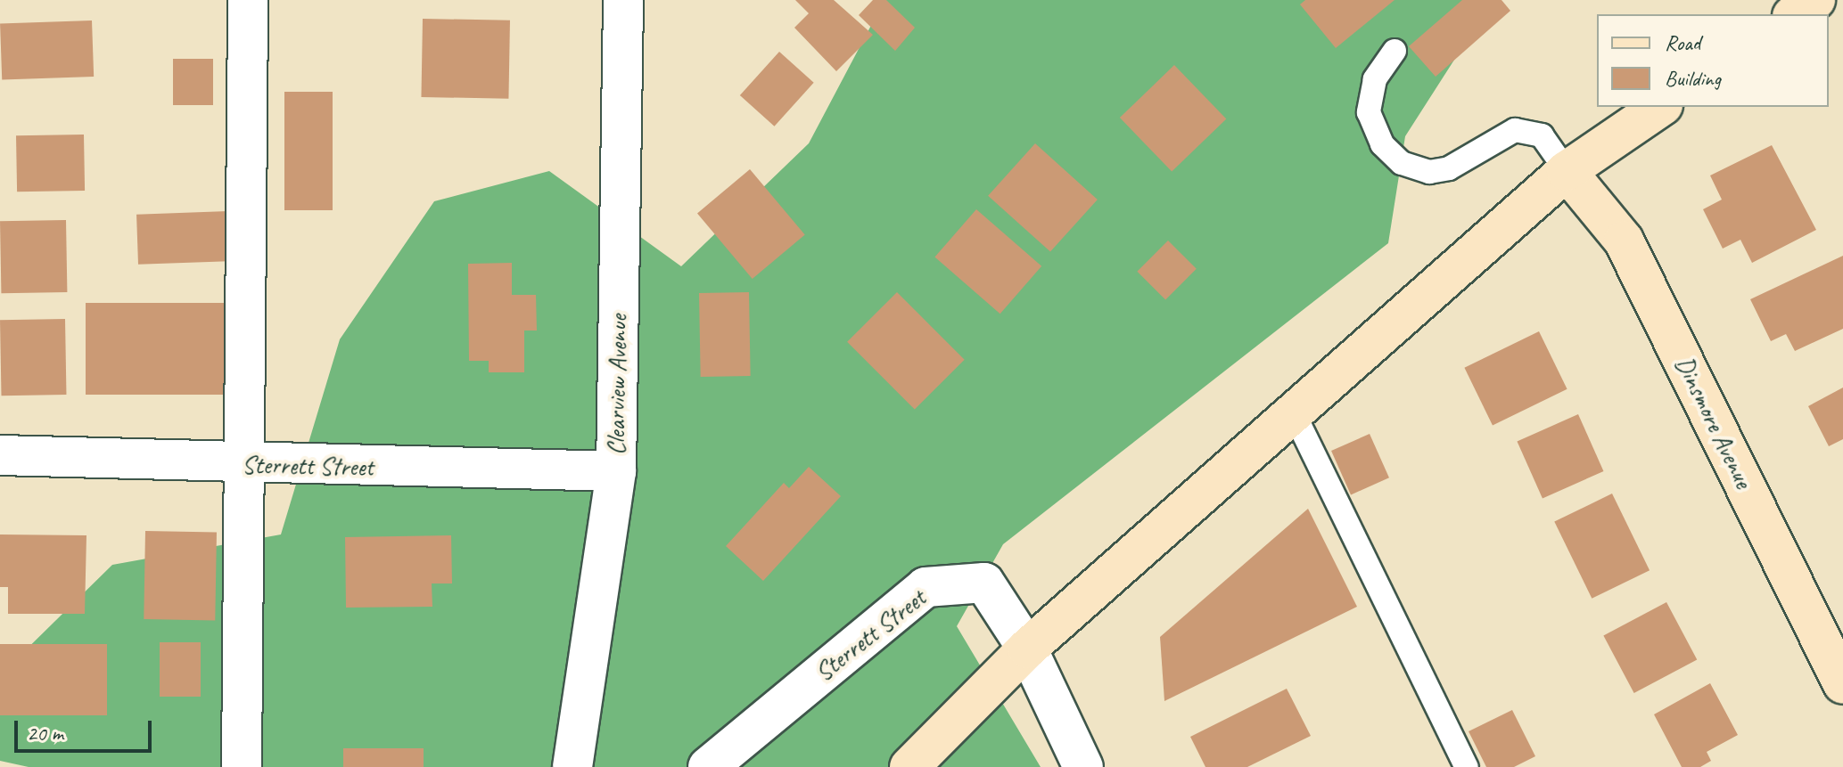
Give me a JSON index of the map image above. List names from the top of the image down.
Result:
{
  "streets": {
    "main road": ["Dinsmore Avenue"],
    "street": ["Clearview Avenue", "Sterrett Street"]
  },
  "crossings": [
    ["Clearview Avenue", "Sterrett Street"]
  ],
  "legend": ["Road", "Building"],
  "scale_bar": "20 m"
}
